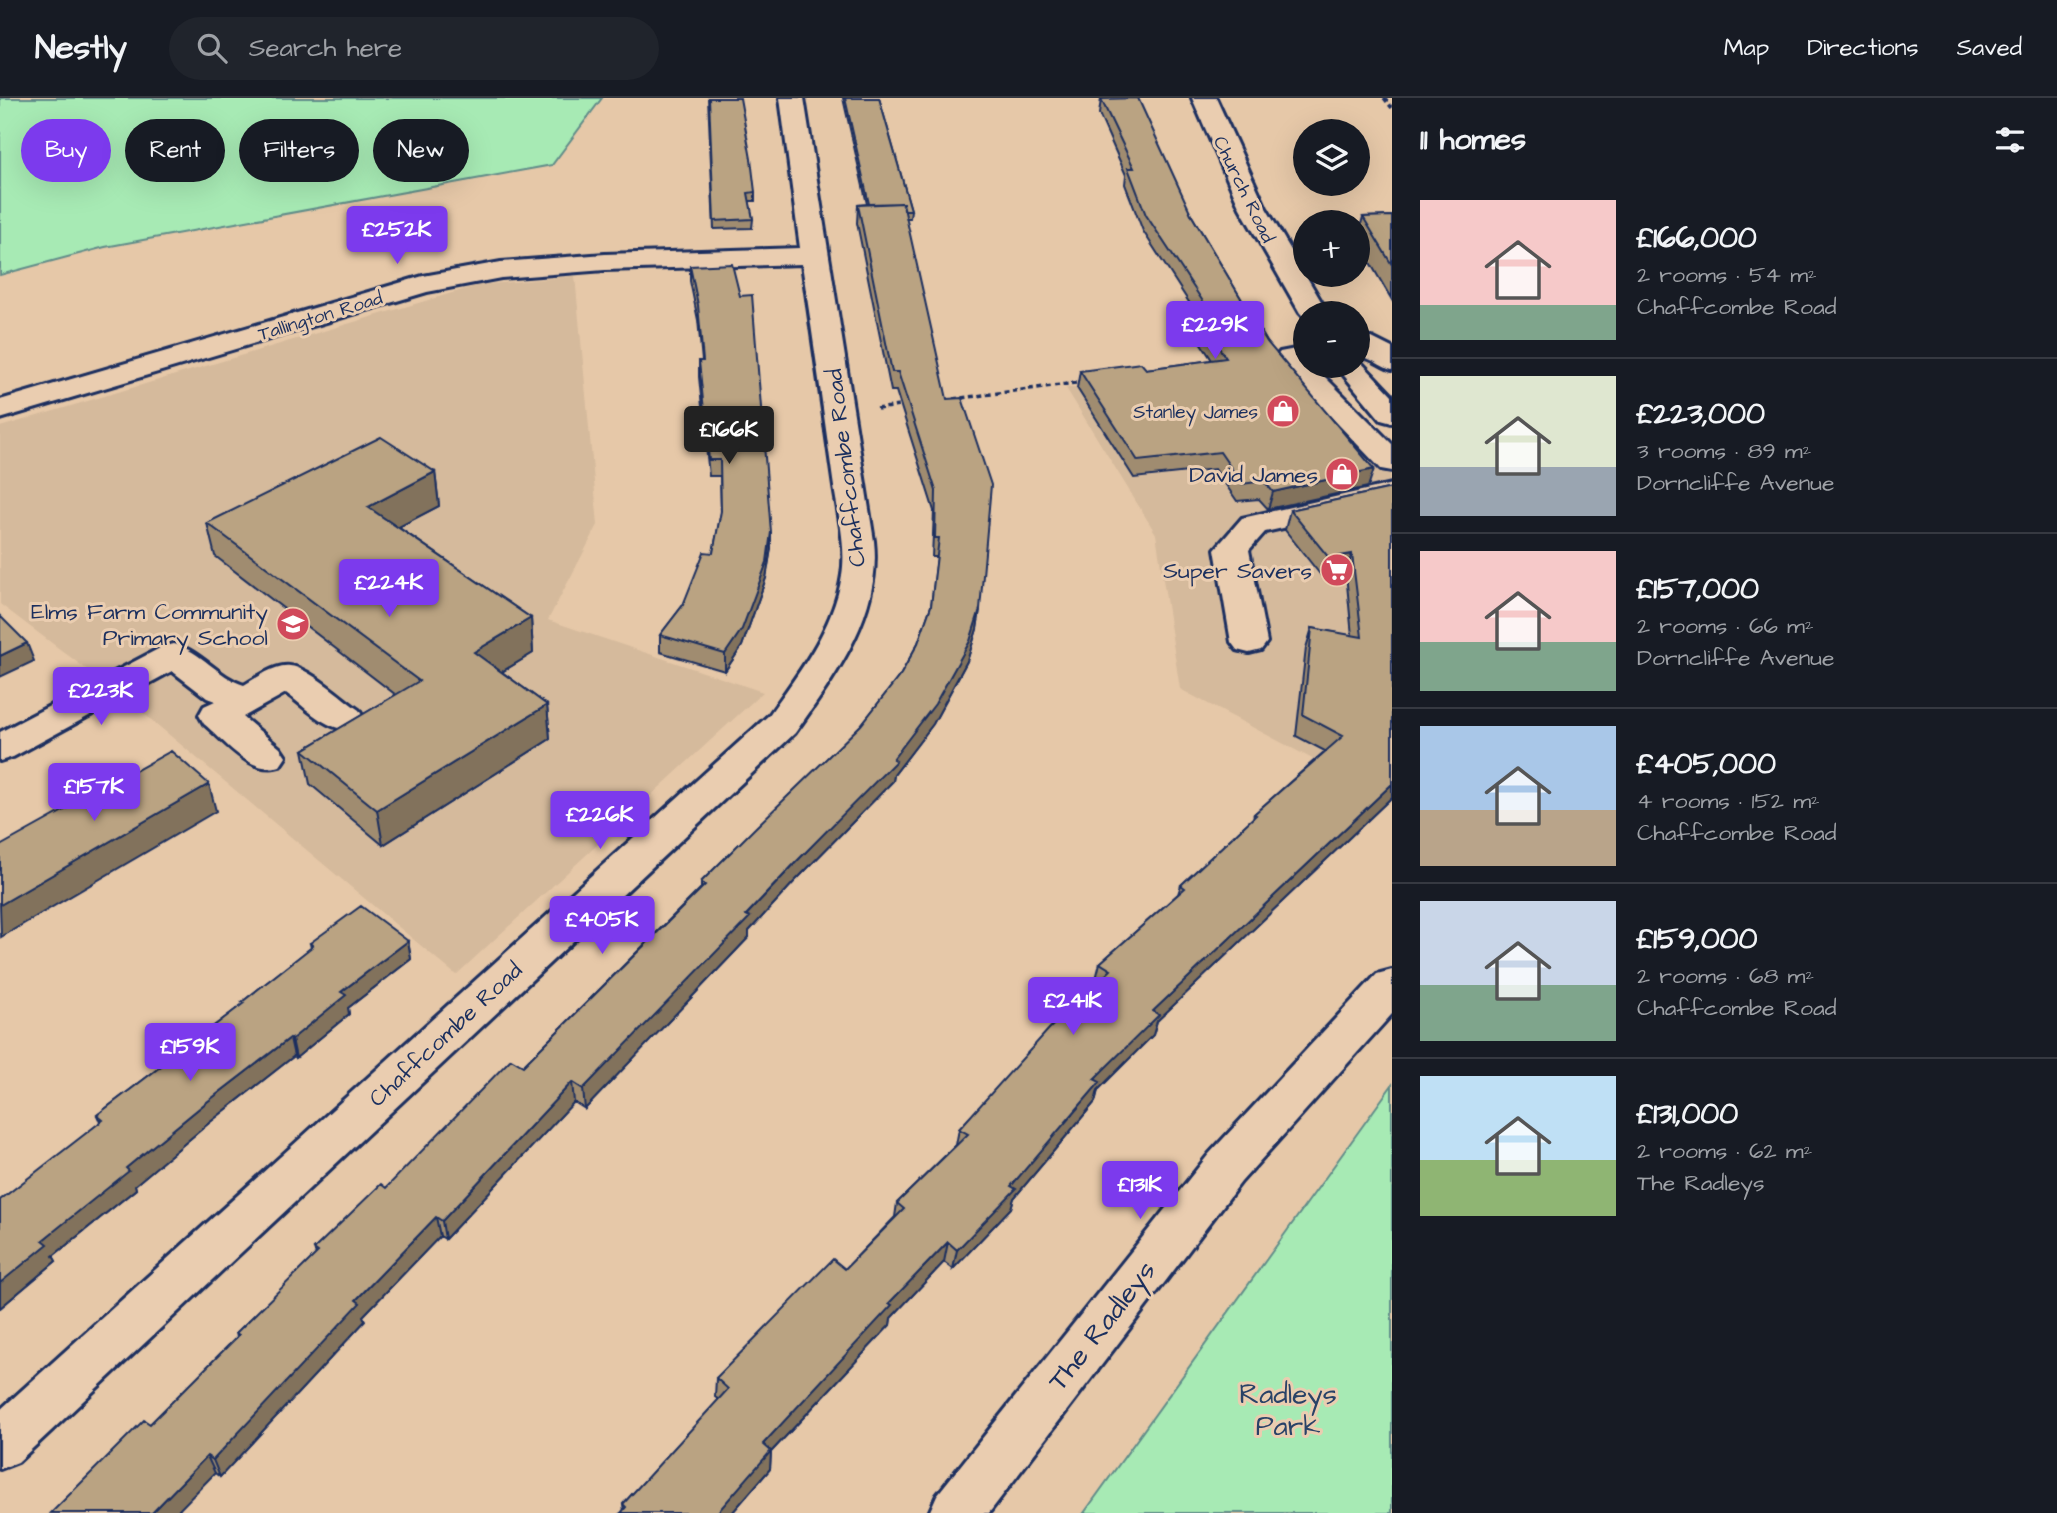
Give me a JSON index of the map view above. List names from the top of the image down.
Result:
{
  "streets": {
    "street": [
      "Church Road",
      "Tallington Road",
      "Chaffcombe Road",
      "The Radleys"
    ]
  },
  "crossings": [
    ["Tallington Road", "Chaffcombe Road"]
  ],
  "parks": ["Radleys Park"],
  "places": {
    "shop": ["Stanley James", "David James"],
    "supermarket": ["Super Savers"],
    "school or university": ["Elms Farm Community Primary School"]
  },
  "page": {
    "header": "Nestly",
    "search": "Search here",
    "nav": ["Map", "Directions", "Saved"],
    "heading": "11 homes",
    "map_buttons": ["+", "−"],
    "chip": [
      "Buy",
      "Rent",
      "Filters",
      "New"
    ],
    "list": [
      {
        "name": "£166,000",
        "note": "2 rooms · 54 m² · Chaffcombe Road"
      },
      {
        "name": "£223,000",
        "note": "3 rooms · 89 m² · Dorncliffe Avenue"
      },
      {
        "name": "£157,000",
        "note": "2 rooms · 66 m² · Dorncliffe Avenue"
      },
      {
        "name": "£405,000",
        "note": "4 rooms · 152 m² · Chaffcombe Road"
      },
      {
        "name": "£159,000",
        "note": "2 rooms · 68 m² · Chaffcombe Road"
      },
      {
        "name": "£131,000",
        "note": "2 rooms · 62 m² · The Radleys"
      }
    ],
    "price": [
      "£252K",
      "£229K",
      "£166K",
      "£224K",
      "£223K",
      "£157K",
      "£226K",
      "£405K",
      "£241K",
      "£159K",
      "£131K"
    ]
  }
}
